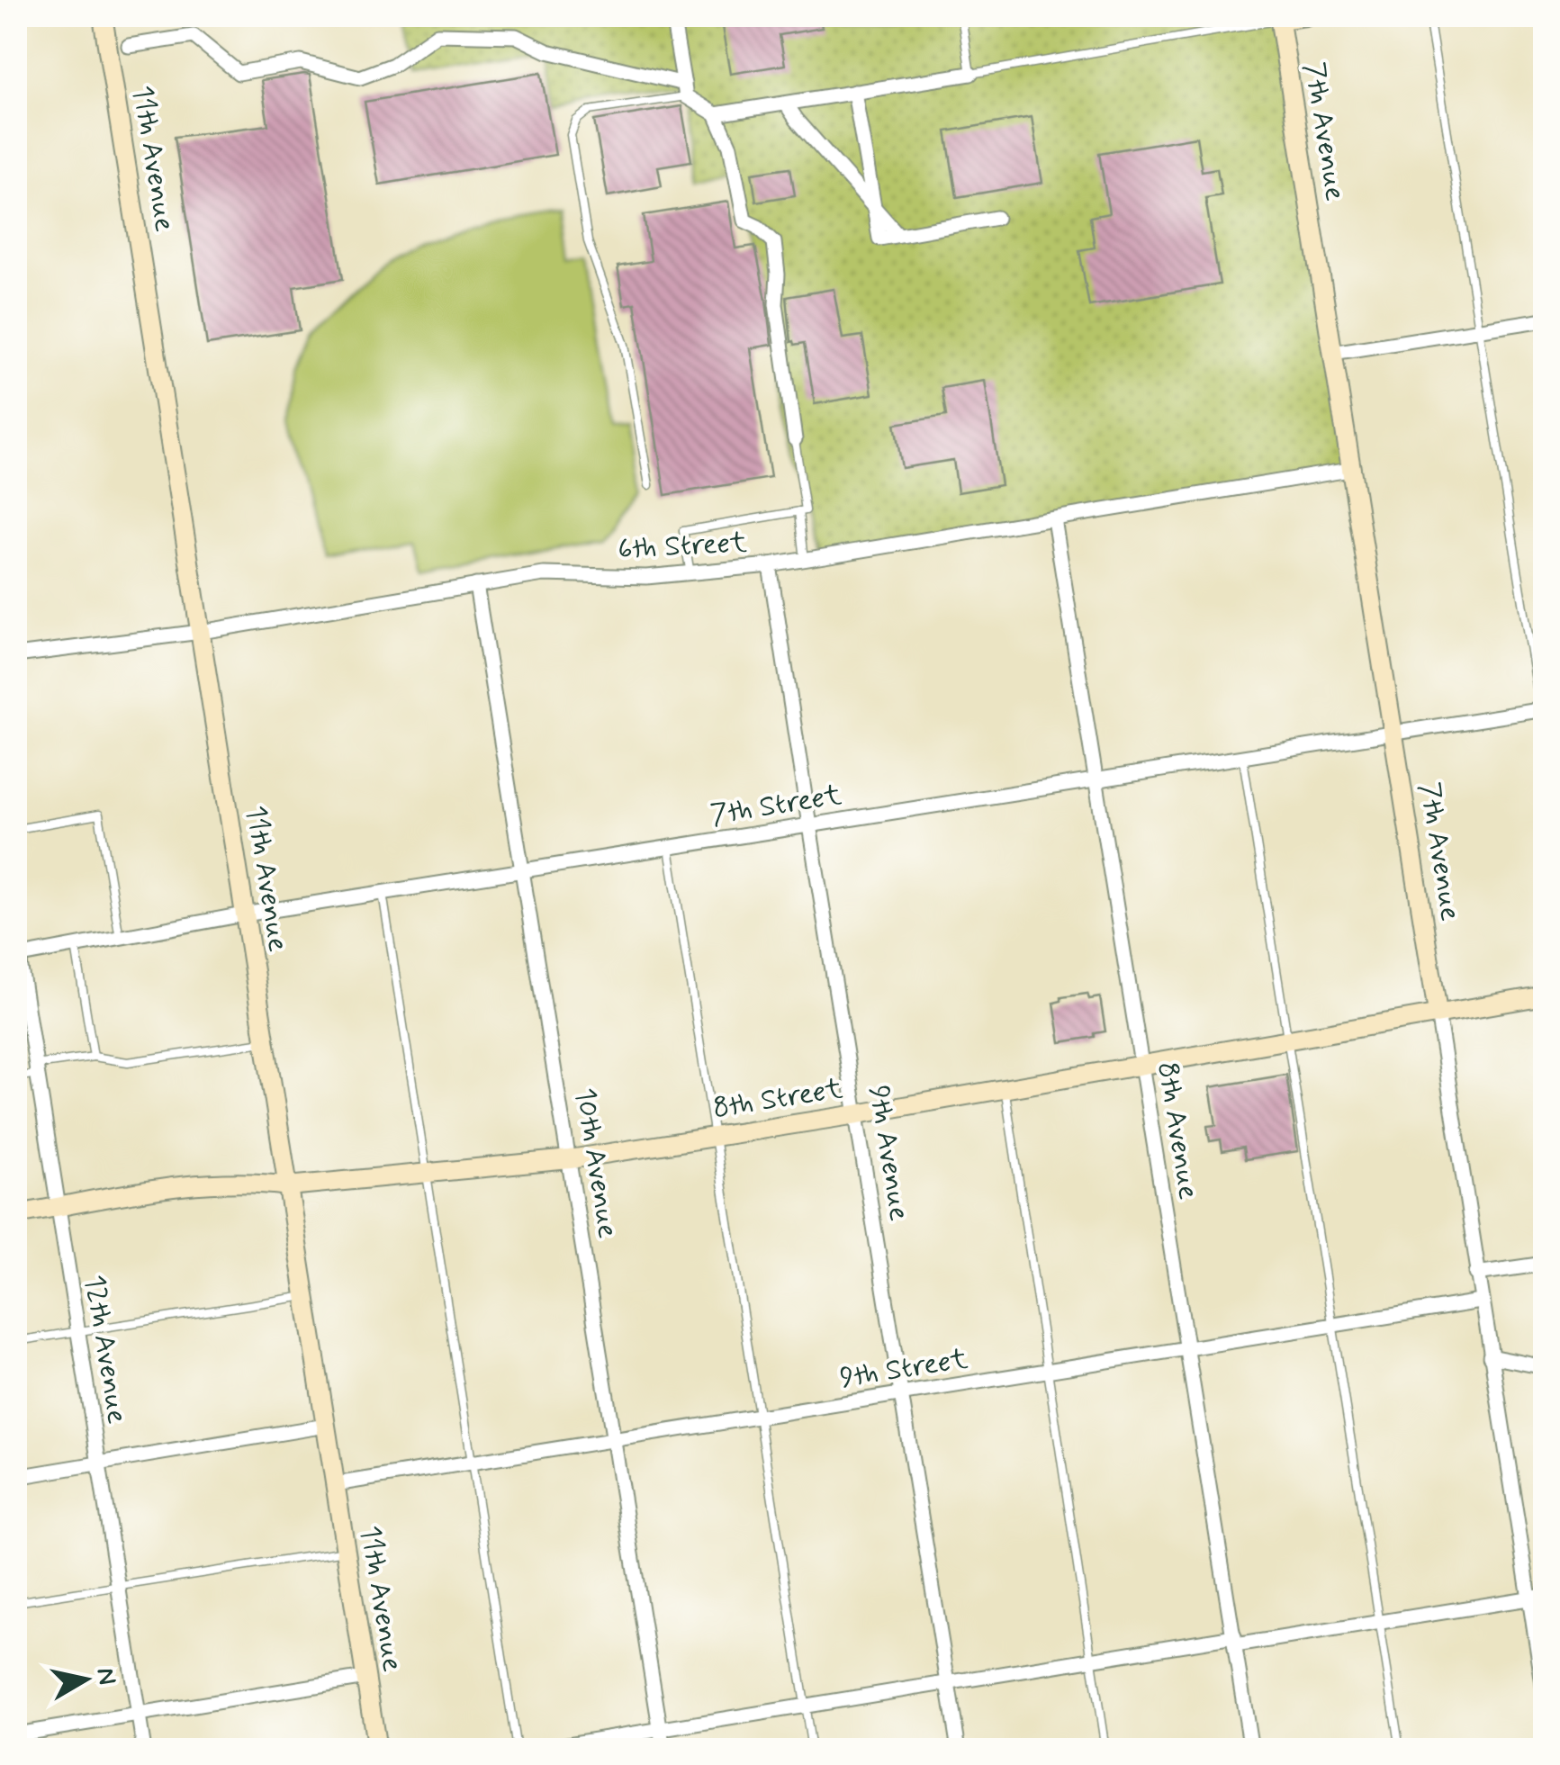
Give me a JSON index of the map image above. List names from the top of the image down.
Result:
{
  "streets": {
    "street": [
      "7th Avenue",
      "11th Avenue",
      "6th Street",
      "7th Street",
      "8th Street",
      "8th Avenue",
      "9th Avenue",
      "10th Avenue",
      "12th Avenue",
      "9th Street"
    ]
  },
  "crossings": [
    ["7th Avenue", "6th Street"],
    ["7th Avenue", "7th Street"],
    ["7th Avenue", "8th Street"],
    ["7th Avenue", "9th Street"],
    ["11th Avenue", "6th Street"],
    ["11th Avenue", "7th Street"],
    ["11th Avenue", "8th Street"],
    ["11th Avenue", "9th Street"],
    ["6th Street", "8th Avenue"],
    ["6th Street", "9th Avenue"],
    ["6th Street", "10th Avenue"],
    ["7th Street", "8th Avenue"],
    ["7th Street", "9th Avenue"],
    ["7th Street", "10th Avenue"],
    ["7th Street", "12th Avenue"],
    ["8th Street", "8th Avenue"],
    ["8th Street", "9th Avenue"],
    ["8th Street", "10th Avenue"],
    ["8th Street", "12th Avenue"],
    ["8th Avenue", "9th Street"],
    ["9th Avenue", "9th Street"],
    ["10th Avenue", "9th Street"]
  ],
  "north": "right"
}
